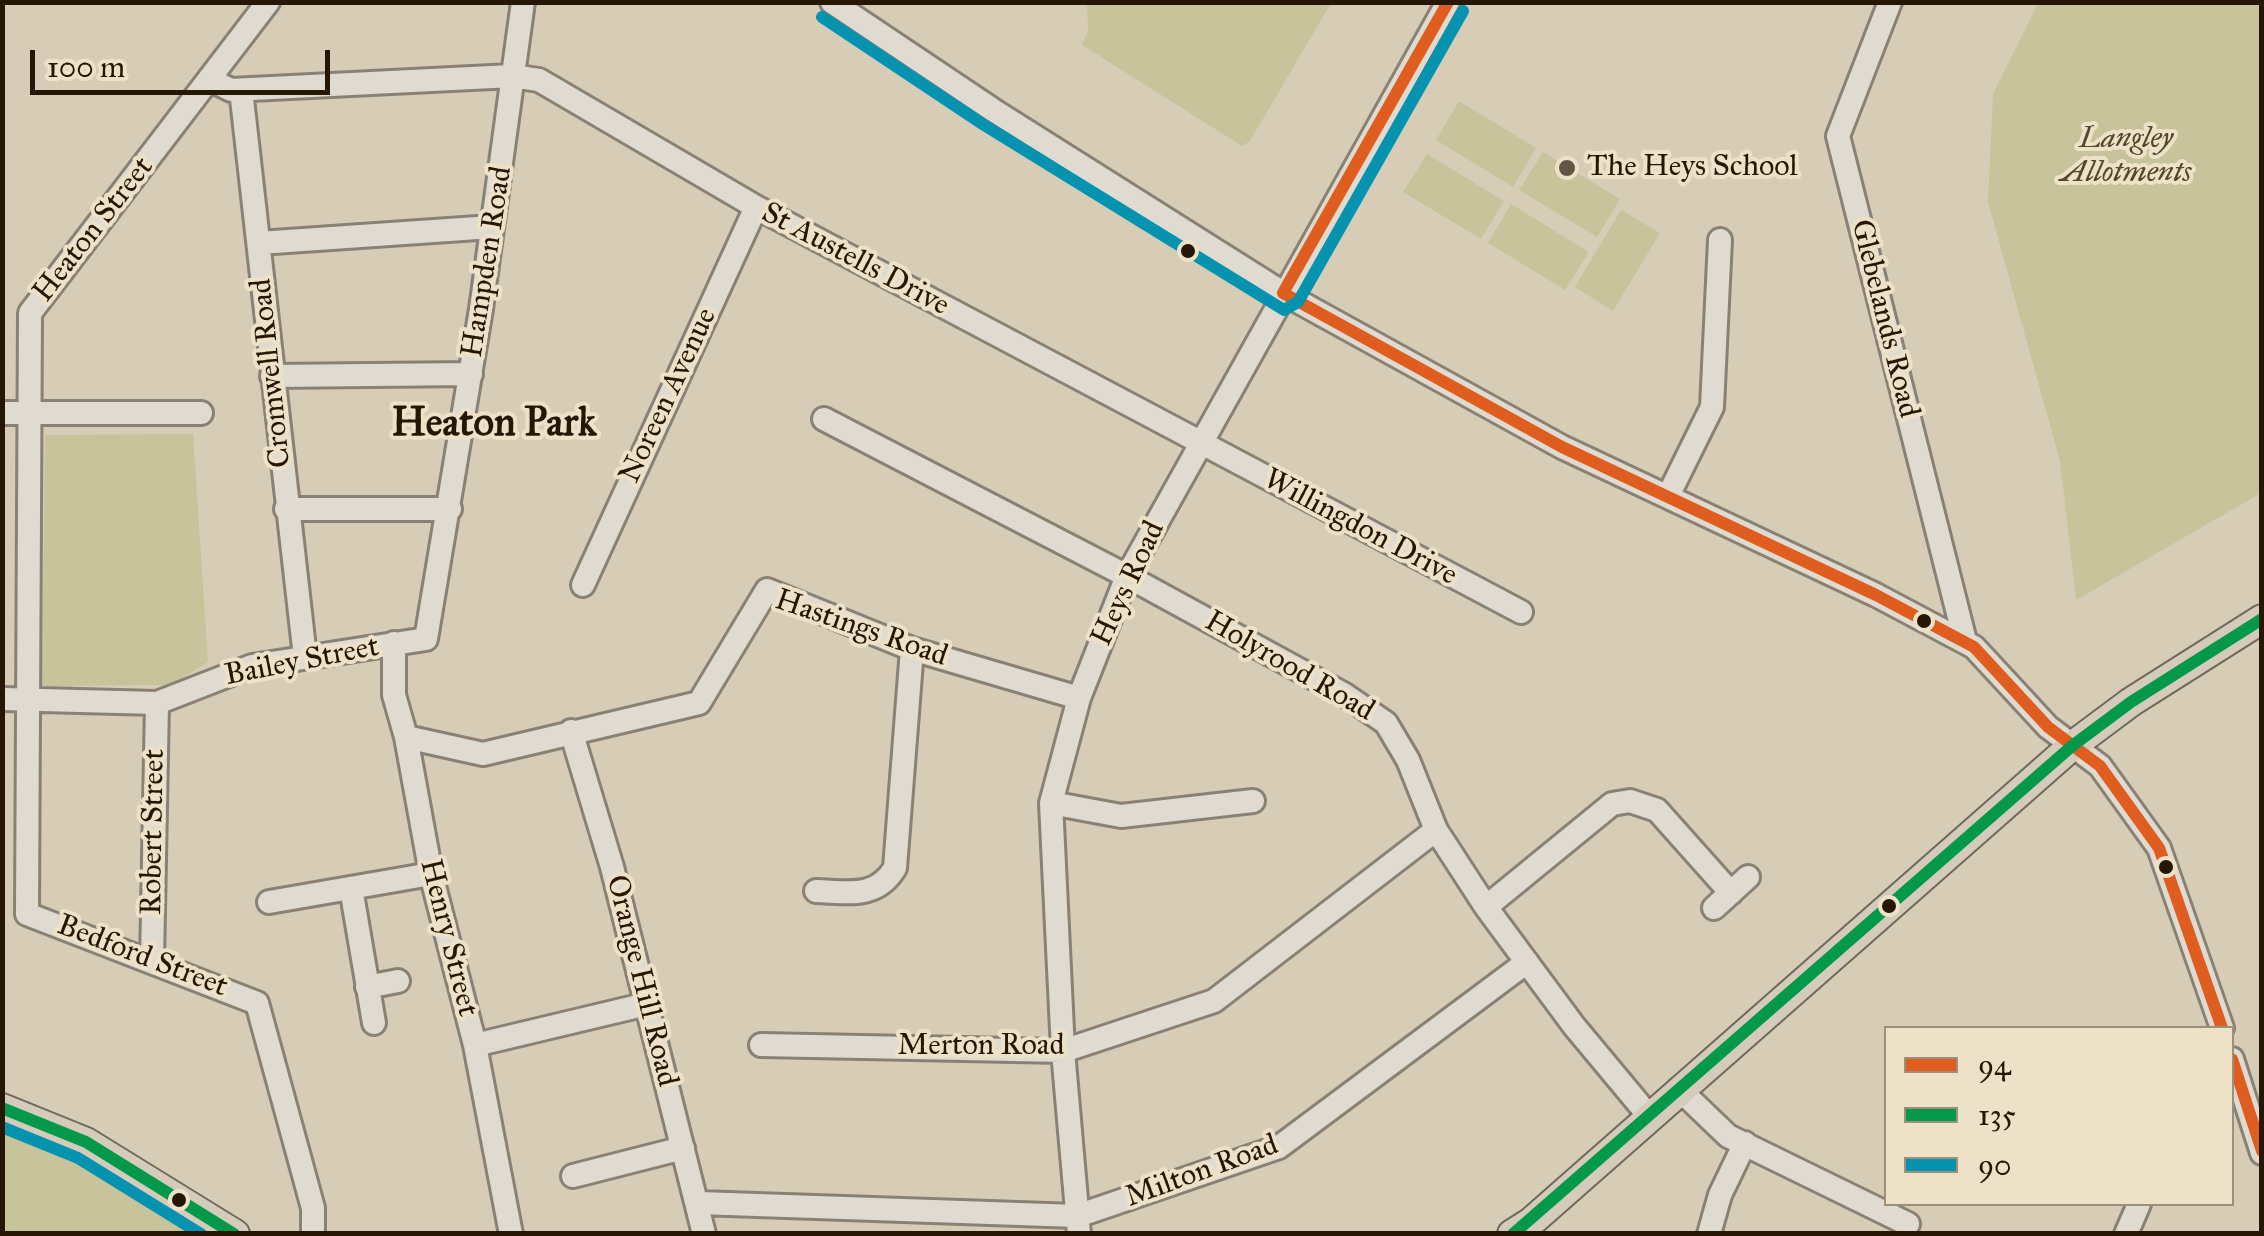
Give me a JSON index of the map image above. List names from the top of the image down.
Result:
{
  "streets": {
    "street": [
      "Heaton Street",
      "St Austells Drive",
      "Hampden Road",
      "Glebelands Road",
      "Cromwell Road",
      "Noreen Avenue",
      "Willingdon Drive",
      "Heys Road",
      "Hastings Road",
      "Bailey Street",
      "Holyrood Road",
      "Robert Street",
      "Henry Street",
      "Bedford Street",
      "Orange Hill Road",
      "Merton Road",
      "Milton Road"
    ]
  },
  "crossings": [
    ["Heaton Street", "Bailey Street"],
    ["Heaton Street", "Bedford Street"],
    ["St Austells Drive", "Hampden Road"],
    ["St Austells Drive", "Noreen Avenue"],
    ["St Austells Drive", "Willingdon Drive"],
    ["St Austells Drive", "Heys Road"],
    ["Hampden Road", "Bailey Street"],
    ["Cromwell Road", "Bailey Street"],
    ["Willingdon Drive", "Heys Road"],
    ["Heys Road", "Hastings Road"],
    ["Heys Road", "Holyrood Road"],
    ["Heys Road", "Merton Road"],
    ["Heys Road", "Milton Road"],
    ["Hastings Road", "Henry Street"],
    ["Hastings Road", "Orange Hill Road"],
    ["Bailey Street", "Robert Street"],
    ["Bailey Street", "Henry Street"],
    ["Holyrood Road", "Merton Road"],
    ["Holyrood Road", "Milton Road"],
    ["Robert Street", "Bedford Street"],
    ["Orange Hill Road", "Milton Road"]
  ],
  "districts": ["Heaton Park"],
  "parks": ["Langley Allotments"],
  "places": ["The Heys School"],
  "lines": ["transit line 94", "transit line 90", "transit line 135"],
  "legend": ["94", "135", "90"],
  "scale_bar": "100 m"
}
